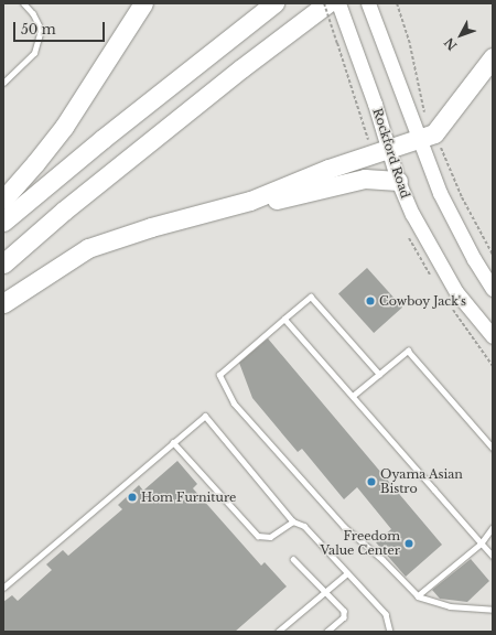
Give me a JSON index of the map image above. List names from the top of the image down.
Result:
{
  "streets": {
    "main road": ["Rockford Road"]
  },
  "places": [
    "Cowboy Jack's",
    "Oyama Asian Bistro",
    "Hom Furniture",
    "Freedom Value Center"
  ],
  "scale_bar": "50 m",
  "north": "bottom left"
}
